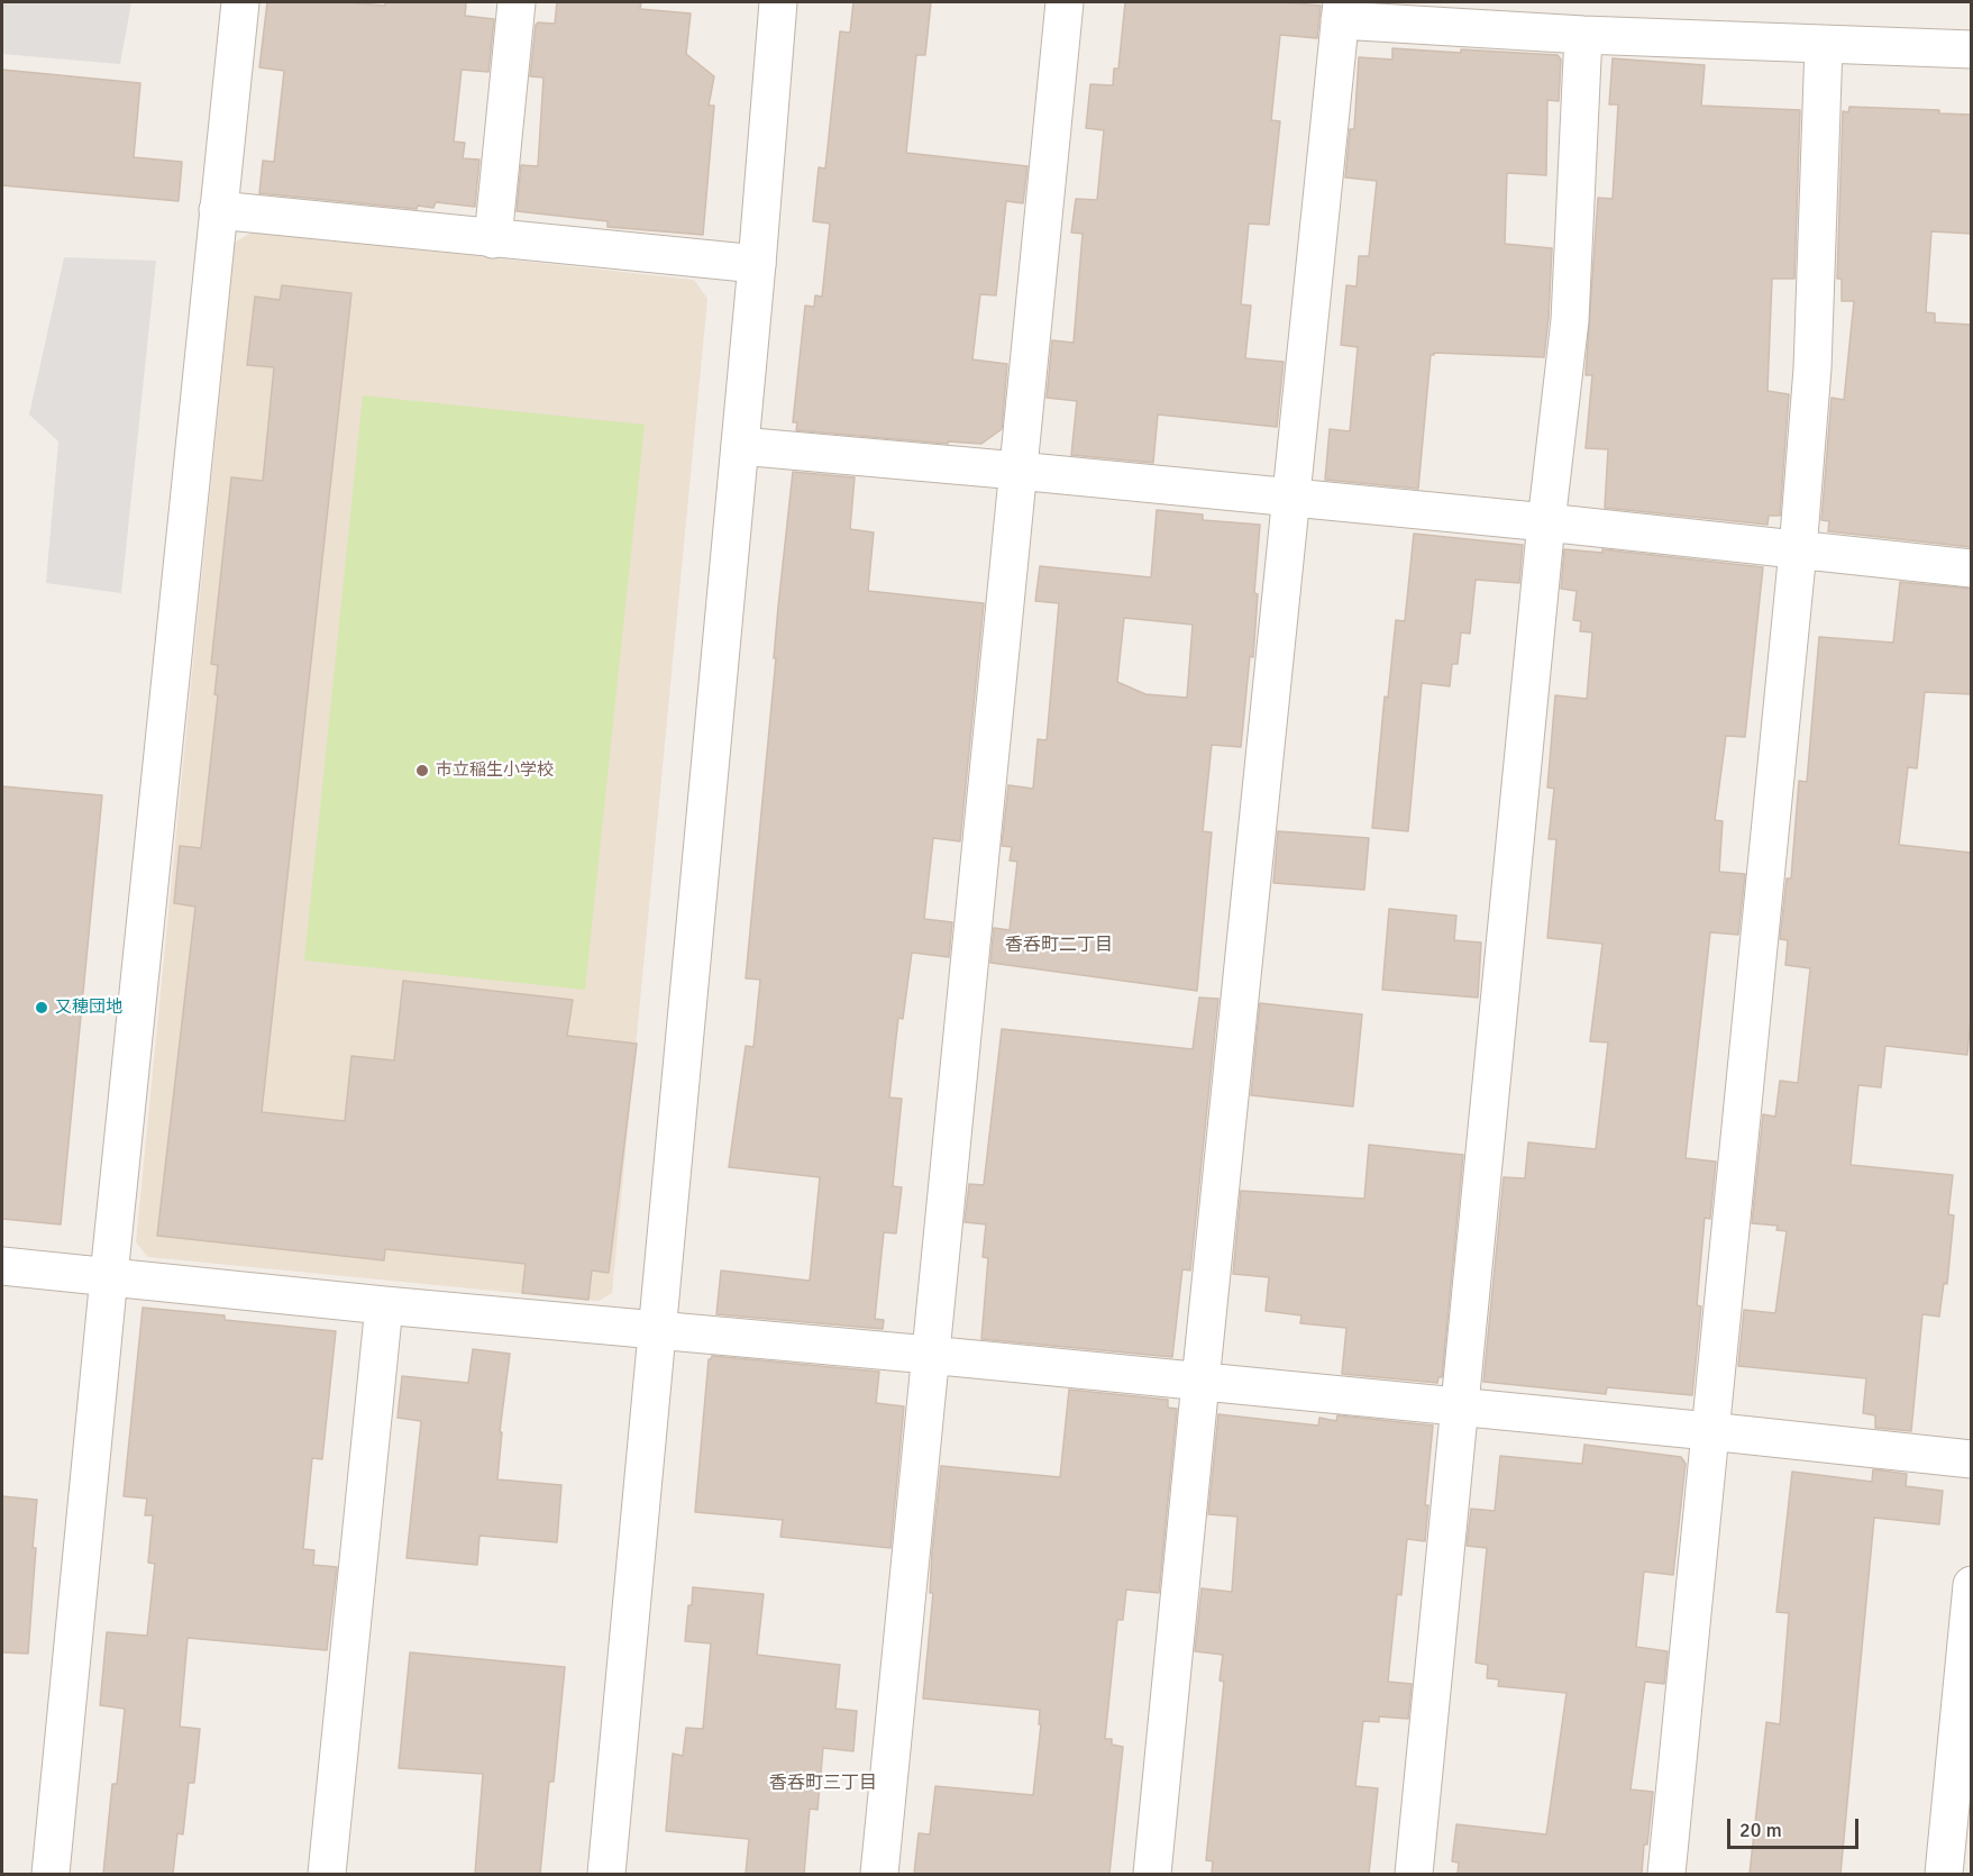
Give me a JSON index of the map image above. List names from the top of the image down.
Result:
{
  "districts": ["香呑町二丁目", "香呑町三丁目"],
  "places": ["市立稲生小学校", "又穂団地"],
  "scale_bar": "20 m"
}
